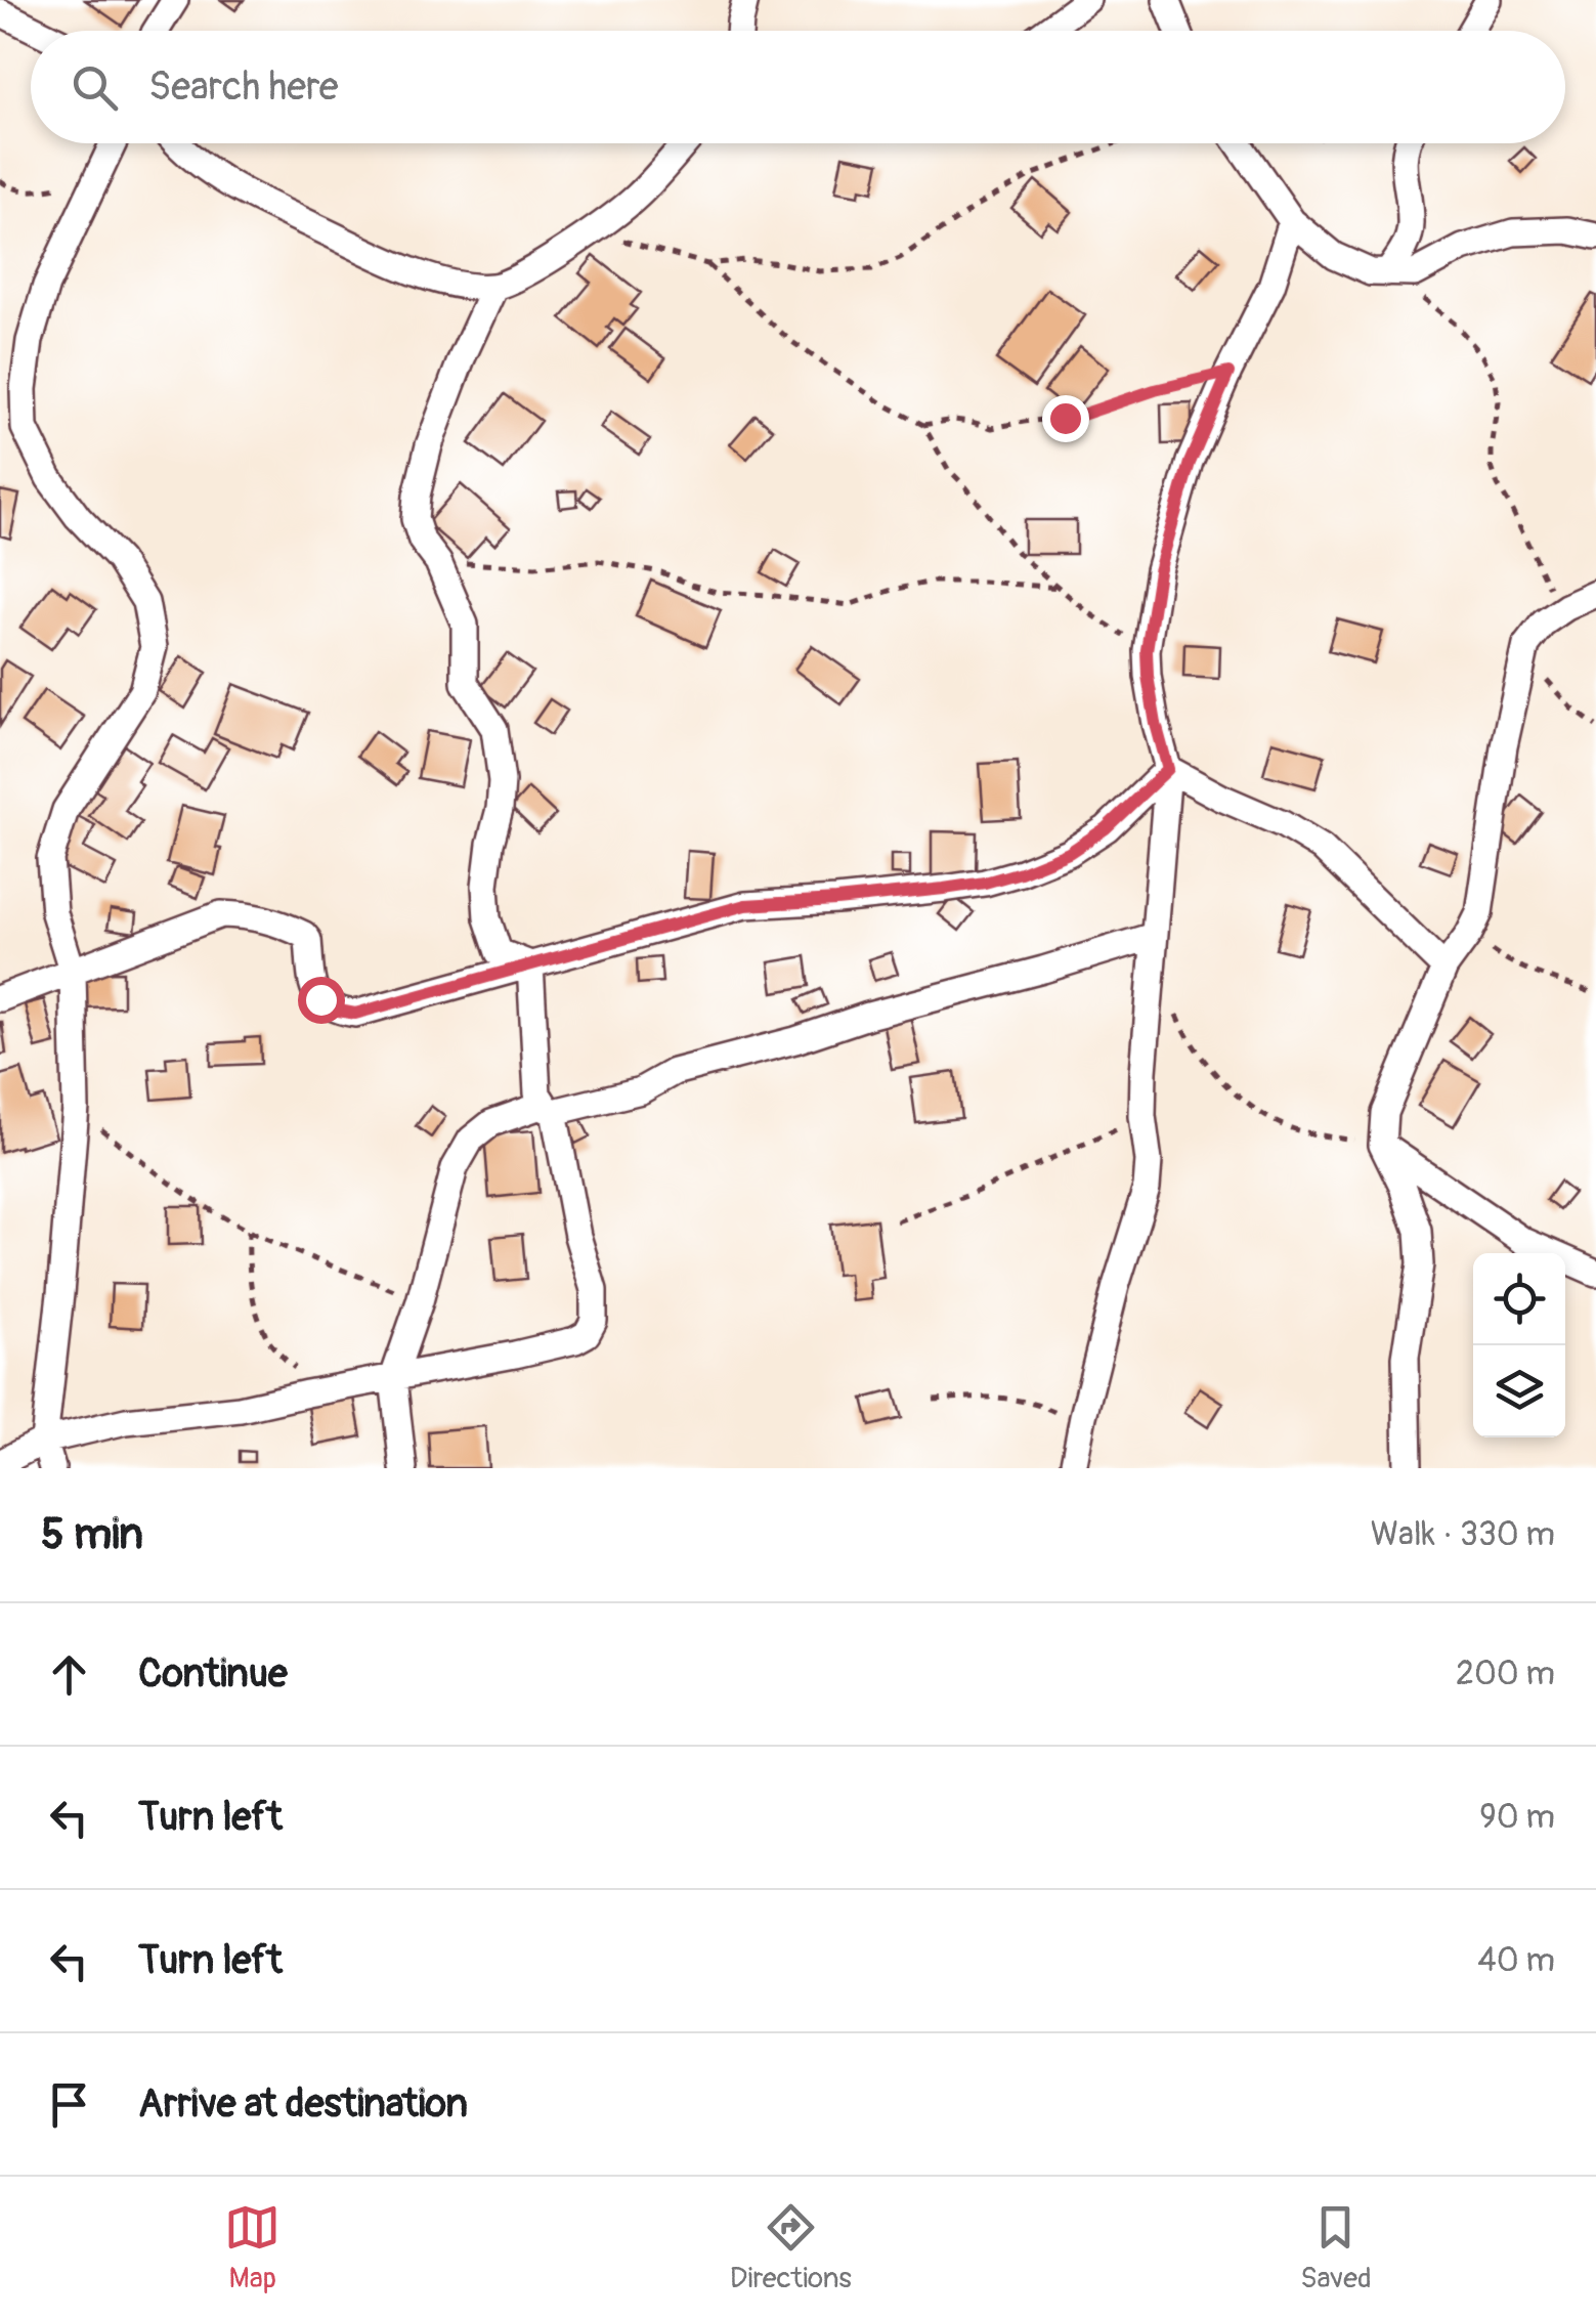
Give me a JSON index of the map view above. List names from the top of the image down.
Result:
{
  "page": {
    "search": "Search here",
    "heading": ["5 min", "Walk · 330 m"],
    "list": [
      ["Continue", "200 m"],
      ["Turn left", "90 m"],
      ["Turn left", "40 m"],
      "Arrive at destination"
    ],
    "nav": ["Map", "Directions", "Saved"]
  }
}
